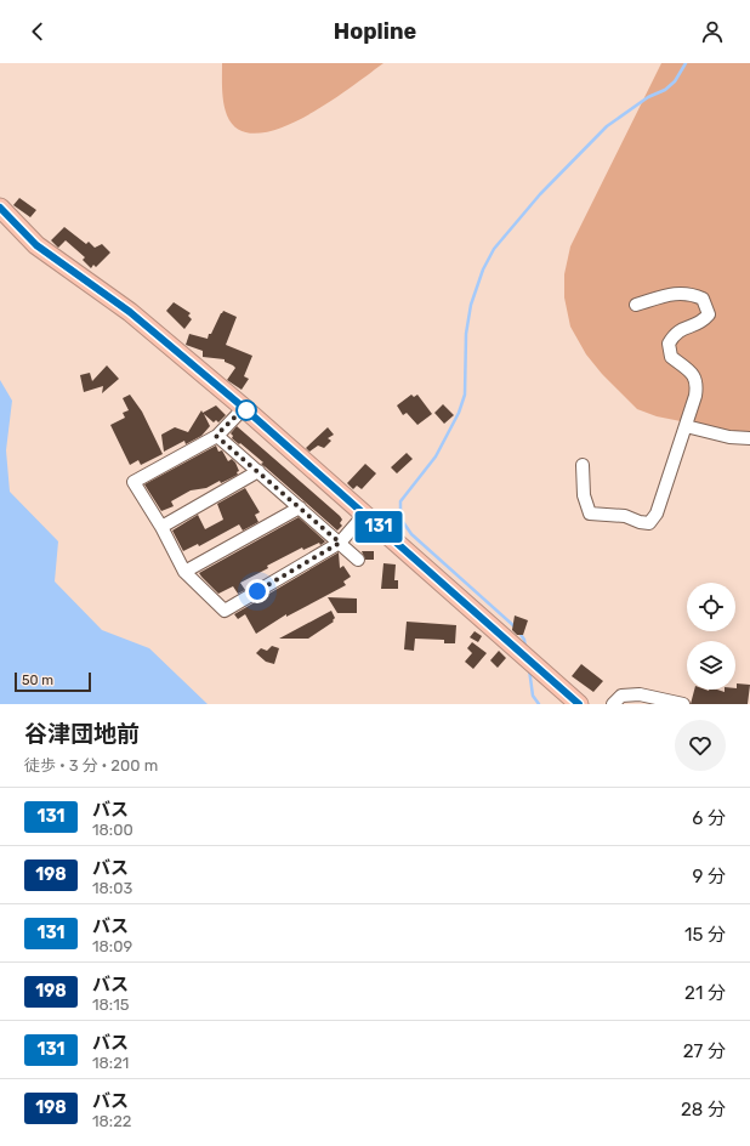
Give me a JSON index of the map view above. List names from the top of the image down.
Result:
{
  "lines": ["bus line 131"],
  "scale_bar": "50 m",
  "page": {
    "header": "Hopline",
    "on_map": "131",
    "scale": "50 m",
    "heading": ["谷津団地前", "徒歩 · 3 分 · 200 m"],
    "list": [
      {
        "mark": "131",
        "name": "バス",
        "note": "18:00",
        "value": "6 分"
      },
      {
        "mark": "198",
        "name": "バス",
        "note": "18:03",
        "value": "9 分"
      },
      {
        "mark": "131",
        "name": "バス",
        "note": "18:09",
        "value": "15 分"
      },
      {
        "mark": "198",
        "name": "バス",
        "note": "18:15",
        "value": "21 分"
      },
      {
        "mark": "131",
        "name": "バス",
        "note": "18:21",
        "value": "27 分"
      },
      {
        "mark": "198",
        "name": "バス",
        "note": "18:22",
        "value": "28 分"
      }
    ]
  }
}
